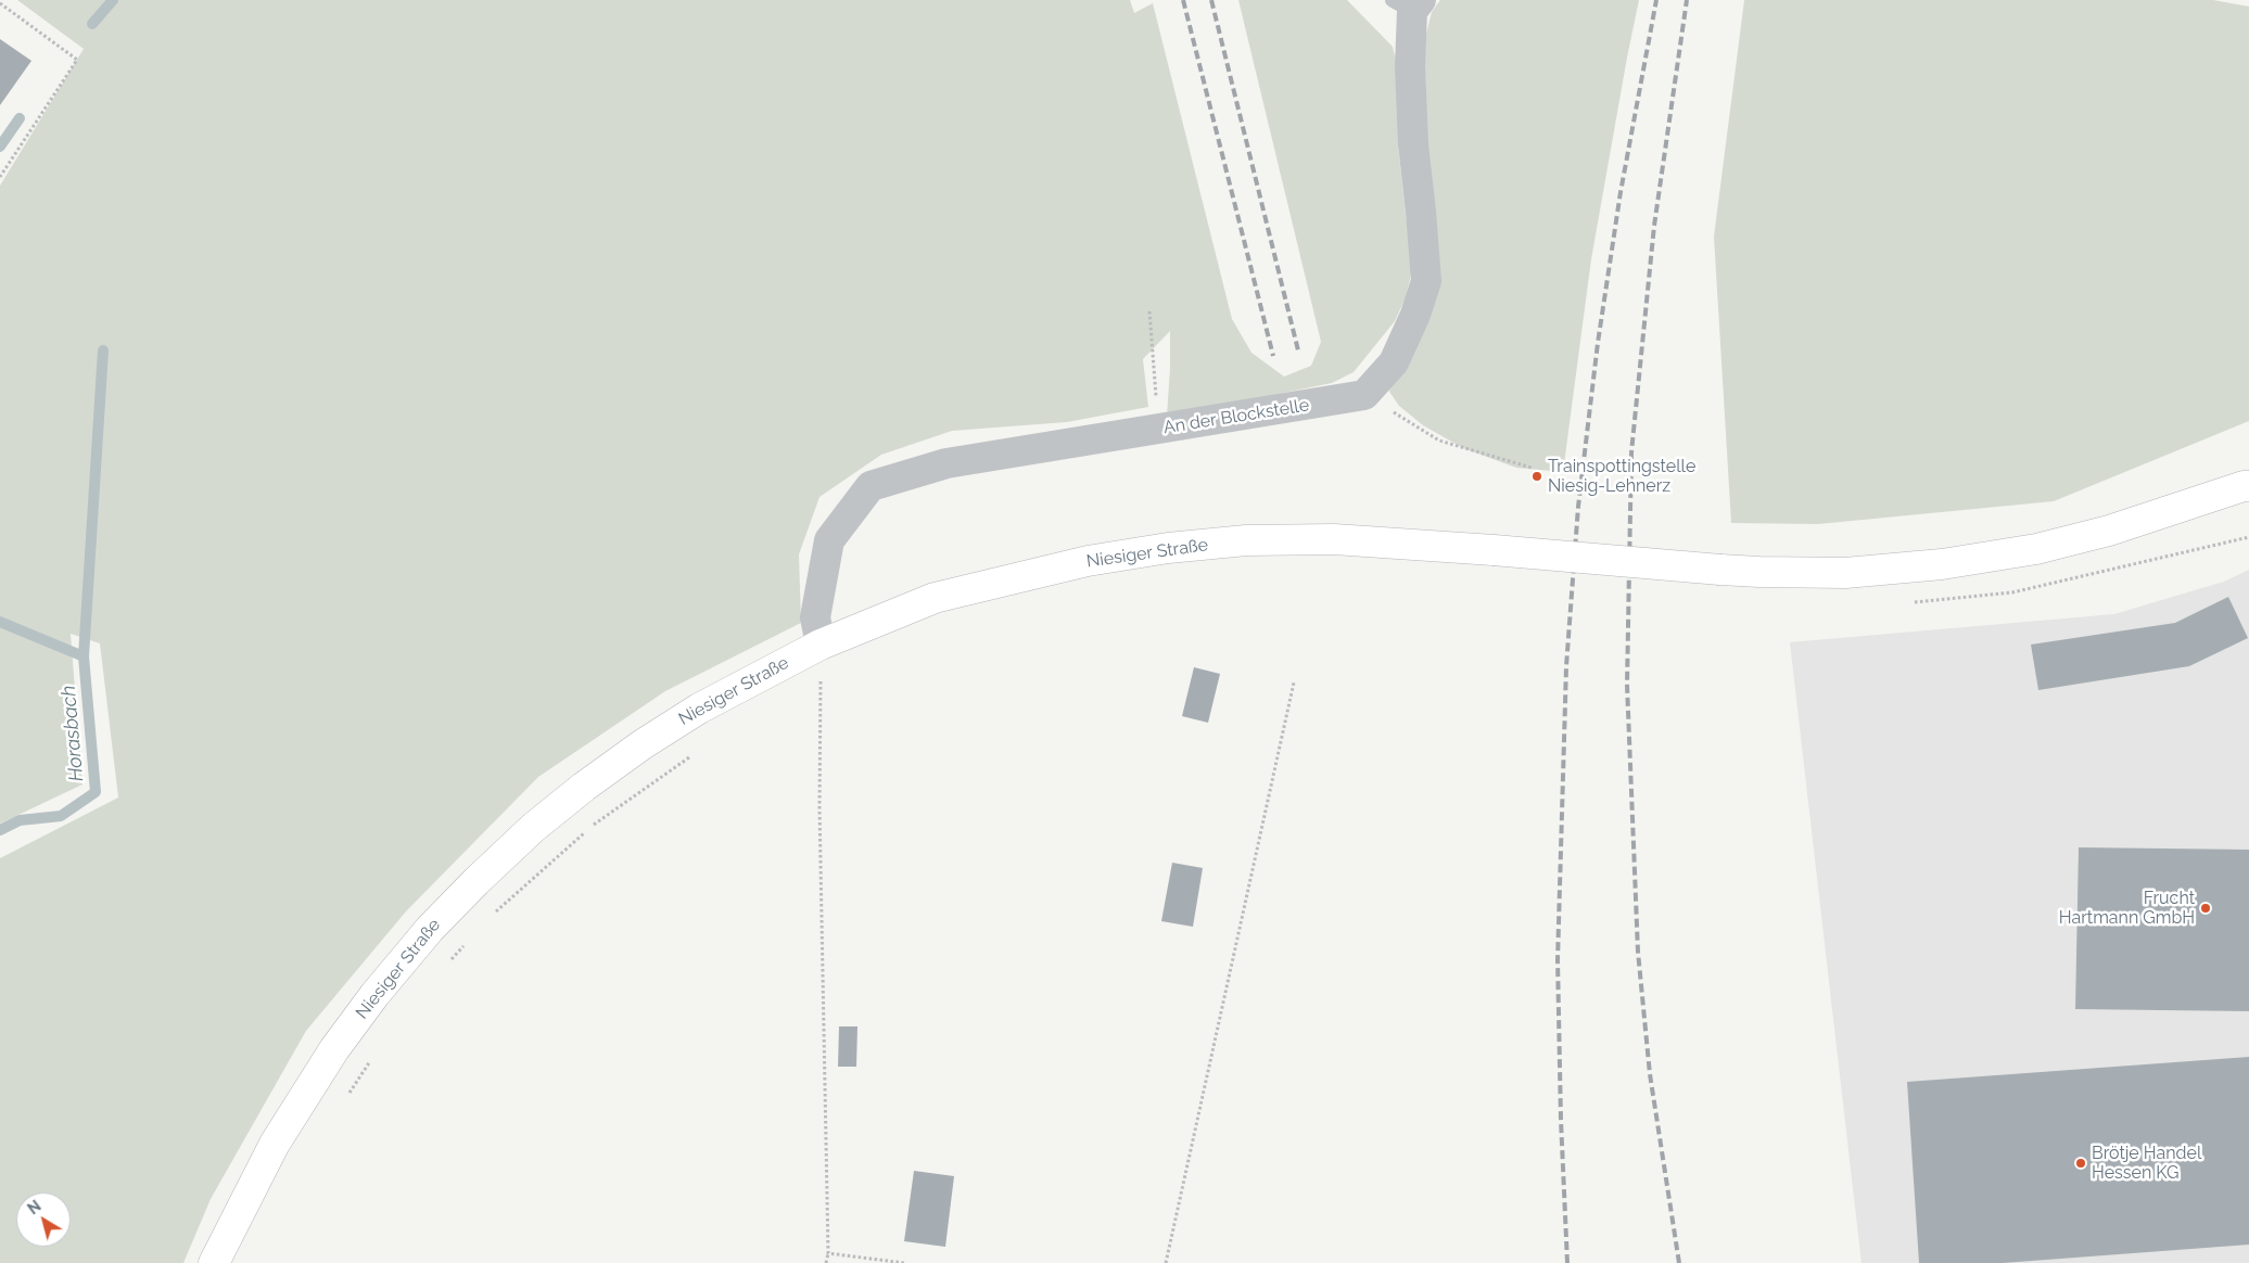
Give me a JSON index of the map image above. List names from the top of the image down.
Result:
{
  "streets": {
    "main road": ["Niesiger Straße"],
    "street": ["An der Blockstelle"]
  },
  "crossings": [
    ["An der Blockstelle", "Niesiger Straße"]
  ],
  "water": ["Horasbach"],
  "places": ["Trainspottingstelle Niesig-Lehnerz", "Frucht Hartmann GmbH", "Brötje Handel Hessen KG"],
  "north": "top left"
}
